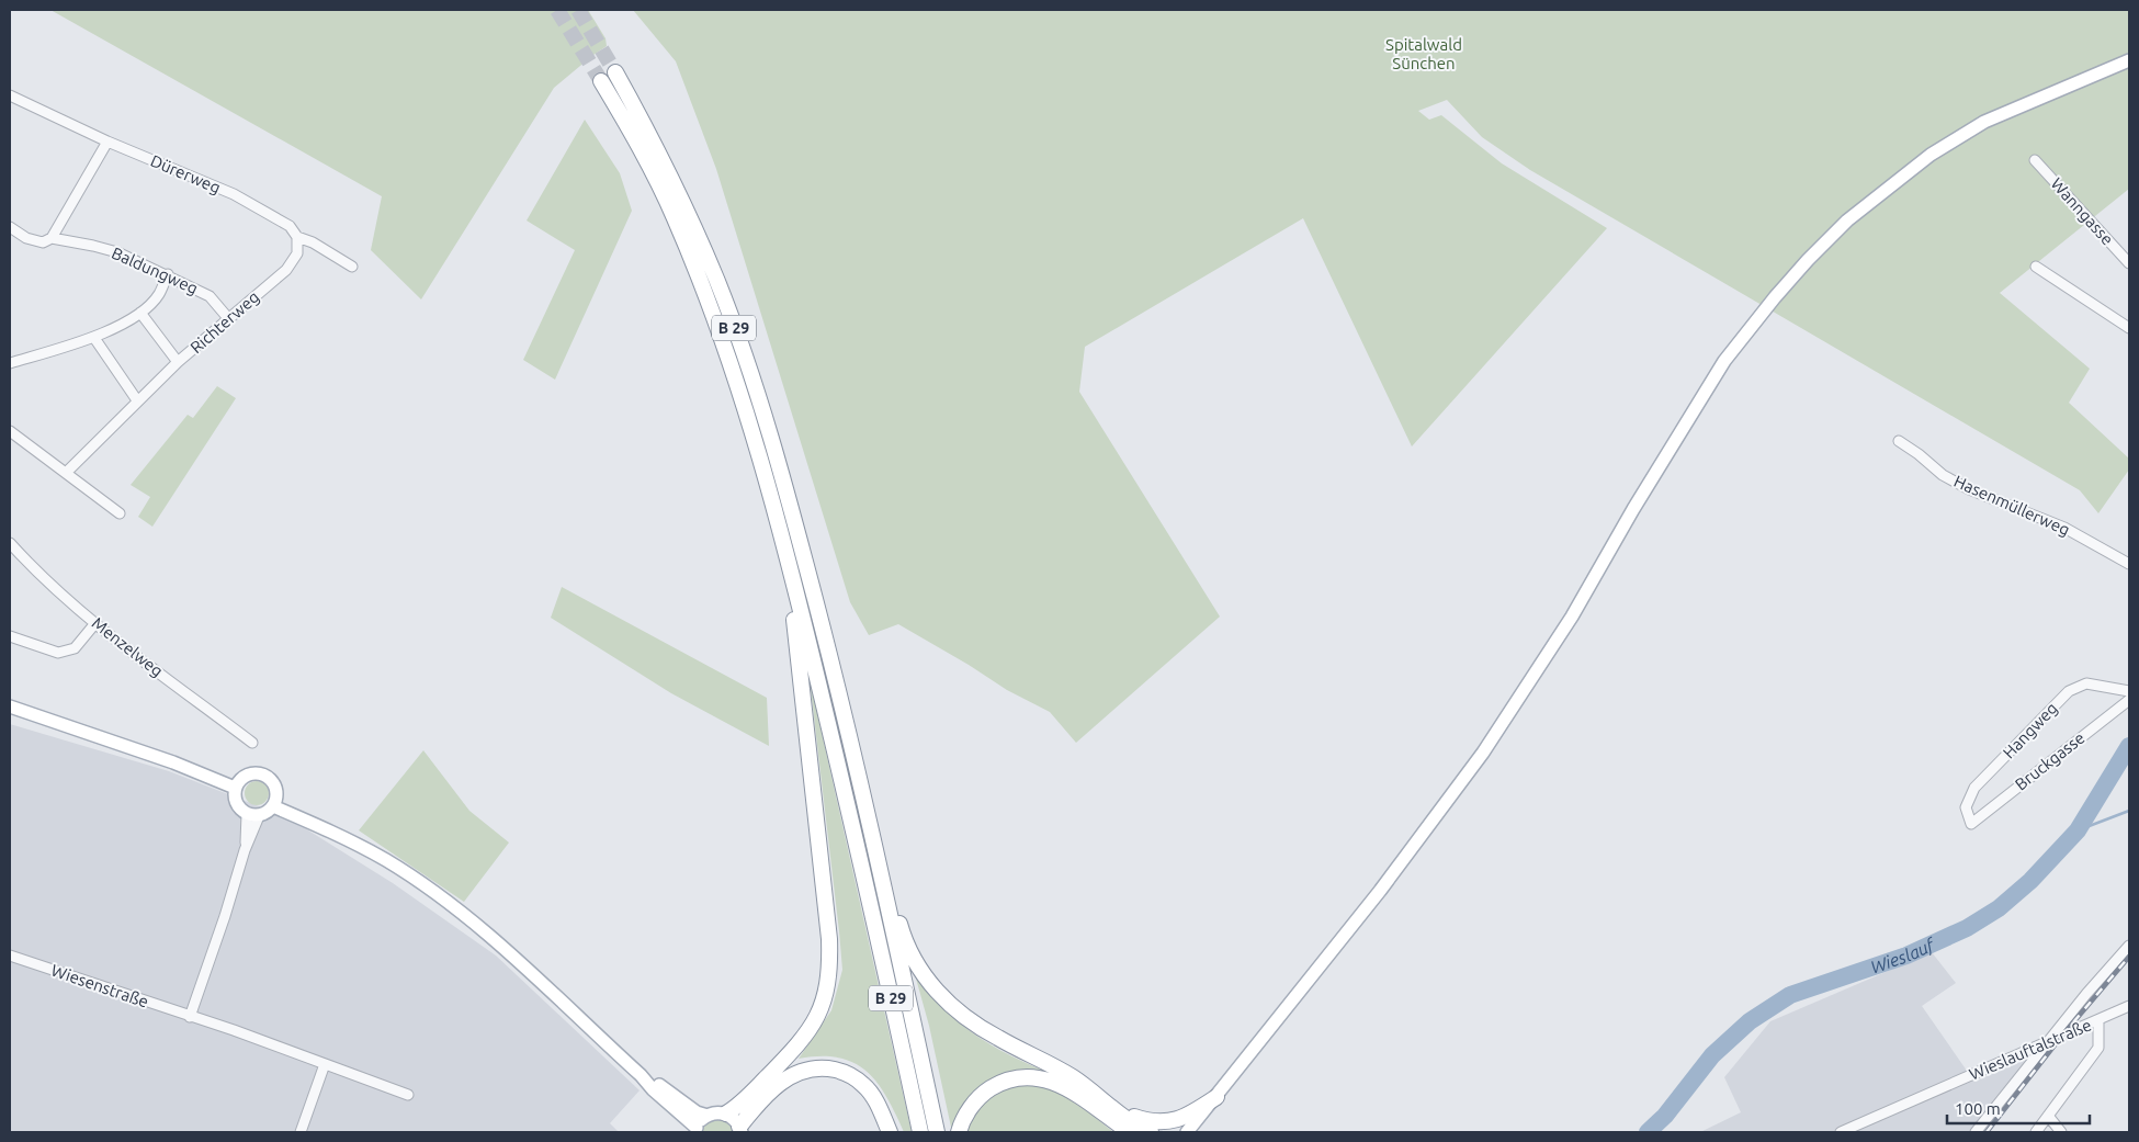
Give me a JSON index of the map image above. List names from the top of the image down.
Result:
{
  "streets": {
    "highway": ["B 29"],
    "street": [
      "Dürerweg",
      "Wanngasse",
      "Baldungweg",
      "Richterweg",
      "Hasenmüllerweg",
      "Menzelweg",
      "Hangweg",
      "Bruckgasse",
      "Wiesenstraße",
      "Wieslauftalstraße"
    ]
  },
  "crossings": [
    ["Dürerweg", "Richterweg"],
    ["Baldungweg", "Richterweg"],
    ["Hangweg", "Bruckgasse"]
  ],
  "water": ["Wieslauf"],
  "parks": ["Spitalwald Sünchen"],
  "scale_bar": "100 m"
}
